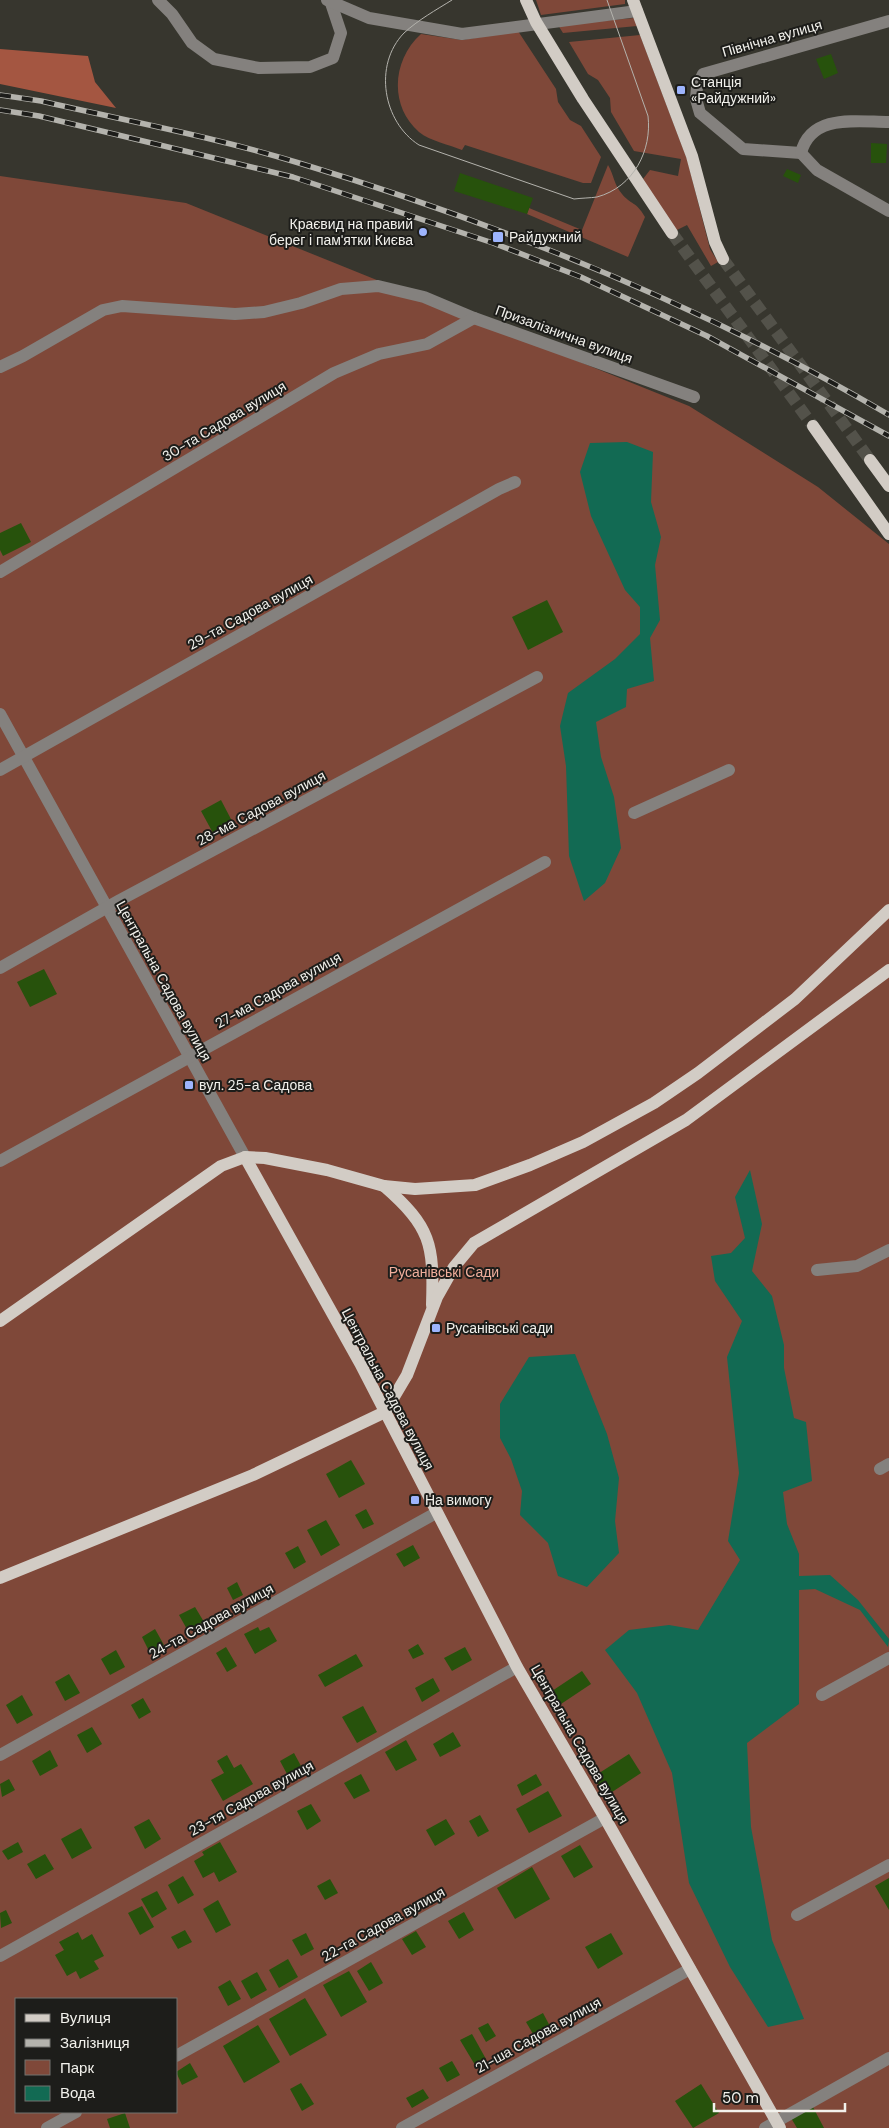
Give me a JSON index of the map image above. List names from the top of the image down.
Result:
{
  "streets": {
    "main road": ["Центральна Садова вулиця"],
    "street": [
      "Північна вулиця",
      "Призалізнична вулиця",
      "30-та Садова вулиця",
      "29-та Садова вулиця",
      "28-ма Садова вулиця",
      "27-ма Садова вулиця",
      "24-та Садова вулиця",
      "23-тя Садова вулиця",
      "22-га Садова вулиця",
      "21-ша Садова вулиця"
    ]
  },
  "crossings": [
    ["Призалізнична вулиця", "30-та Садова вулиця"],
    ["29-та Садова вулиця", "Центральна Садова вулиця"],
    ["28-ма Садова вулиця", "Центральна Садова вулиця"],
    ["Центральна Садова вулиця", "27-ма Садова вулиця"],
    ["Центральна Садова вулиця", "24-та Садова вулиця"],
    ["Центральна Садова вулиця", "23-тя Садова вулиця"],
    ["Центральна Садова вулиця", "22-га Садова вулиця"],
    ["Центральна Садова вулиця", "21-ша Садова вулиця"]
  ],
  "parks": ["Русанівські Сади"],
  "places": {
    "transit": [
      "Станція «Райдужний»",
      "Райдужний",
      "вул. 25-а Садова",
      "Русанівські сади",
      "На вимогу"
    ],
    "other": ["Краєвид на правий берег і пам'ятки Києва"]
  },
  "legend": [
    "Вулиця",
    "Залізниця",
    "Парк",
    "Вода"
  ],
  "scale_bar": "50 m"
}
